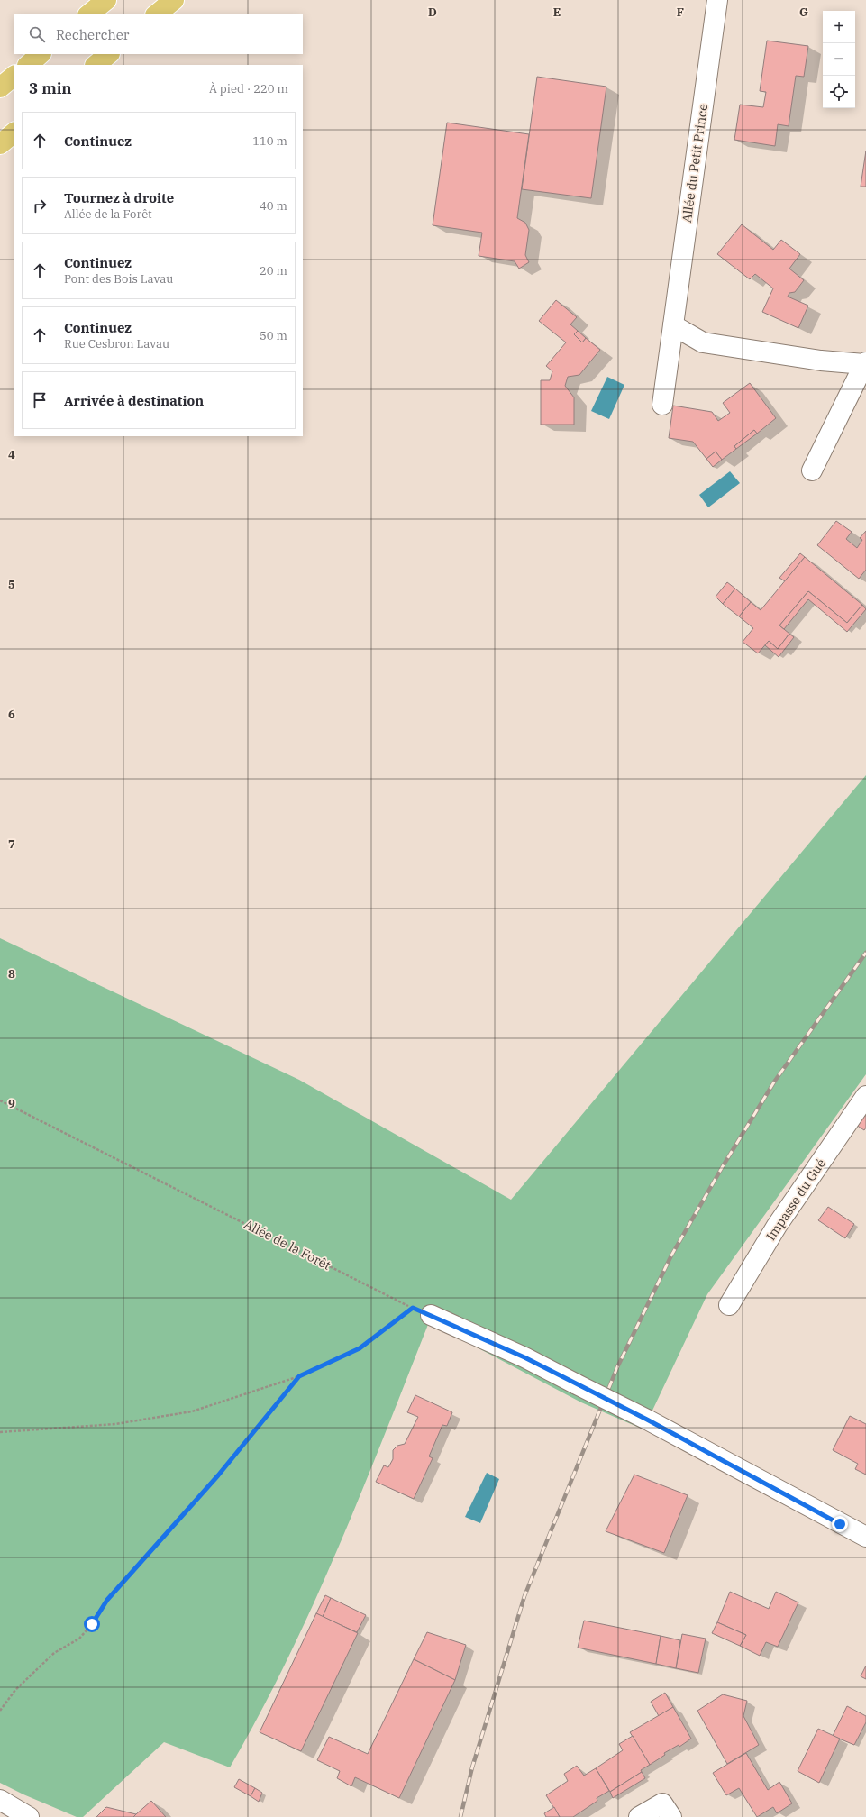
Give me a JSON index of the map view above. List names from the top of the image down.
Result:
{
  "streets": {
    "street": ["Allée du Petit Prince", "Impasse du Gué"],
    "path": ["Allée de la Forêt"]
  },
  "page": {
    "map_buttons": ["+", "−"],
    "search": "Rechercher",
    "heading": ["3 min", "À pied · 220 m"],
    "list": [
      ["Continuez", "110 m"],
      ["Tournez à droite", "Allée de la Forêt", "40 m"],
      ["Continuez", "Pont des Bois Lavau", "20 m"],
      ["Continuez", "Rue Cesbron Lavau", "50 m"],
      "Arrivée à destination"
    ]
  },
  "grid": {
    "columns": [
      "D",
      "E",
      "F",
      "G"
    ],
    "rows": [
      "4",
      "5",
      "6",
      "7",
      "8",
      "9"
    ]
  }
}
